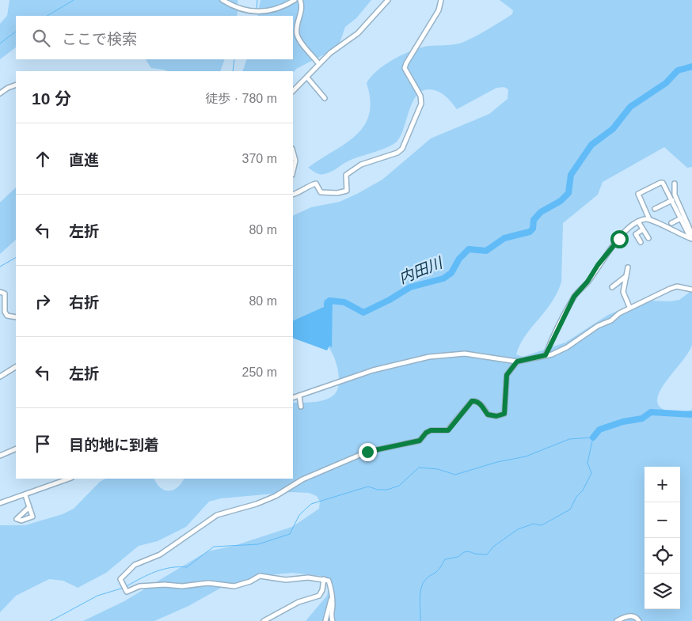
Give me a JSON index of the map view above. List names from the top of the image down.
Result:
{
  "water": ["内田川"],
  "page": {
    "search": "ここで検索",
    "heading": ["10 分", "徒歩 · 780 m"],
    "list": [
      ["直進", "370 m"],
      ["左折", "80 m"],
      ["右折", "80 m"],
      ["左折", "250 m"],
      "目的地に到着"
    ],
    "map_buttons": ["+", "−"]
  }
}
